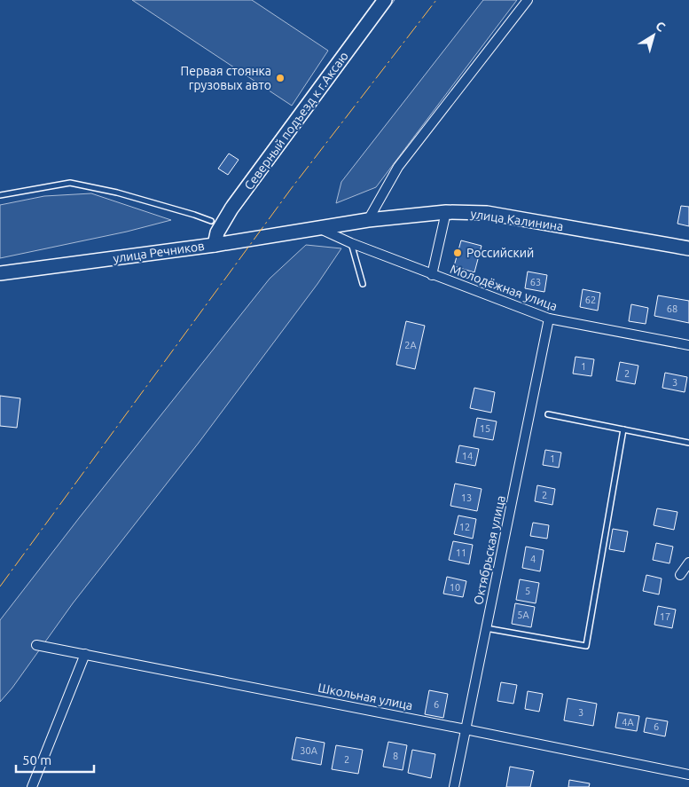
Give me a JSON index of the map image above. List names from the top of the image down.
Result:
{
  "streets": {
    "street": [
      "Северный подъезд к г.Аксаю",
      "улица Калинина",
      "улица Речников",
      "Молодёжная улица",
      "Октябрьская улица",
      "Школьная улица"
    ]
  },
  "crossings": [
    ["Северный подъезд к г.Аксаю", "улица Речников"],
    ["улица Калинина", "улица Речников"],
    ["улица Калинина", "Молодёжная улица"],
    ["улица Речников", "Молодёжная улица"],
    ["Молодёжная улица", "Октябрьская улица"],
    ["Октябрьская улица", "Школьная улица"]
  ],
  "places": ["Первая стоянка грузовых авто", "Российский"],
  "house_numbers": [
    "63",
    "62",
    "68",
    "2А",
    "1",
    "2",
    "3",
    "15",
    "14",
    "1",
    "2",
    "13",
    "12",
    "11",
    "4",
    "10",
    "5",
    "5А",
    "17",
    "6",
    "3",
    "4А",
    "6",
    "30А",
    "8",
    "2"
  ],
  "scale_bar": "50 m",
  "north": "top right"
}
